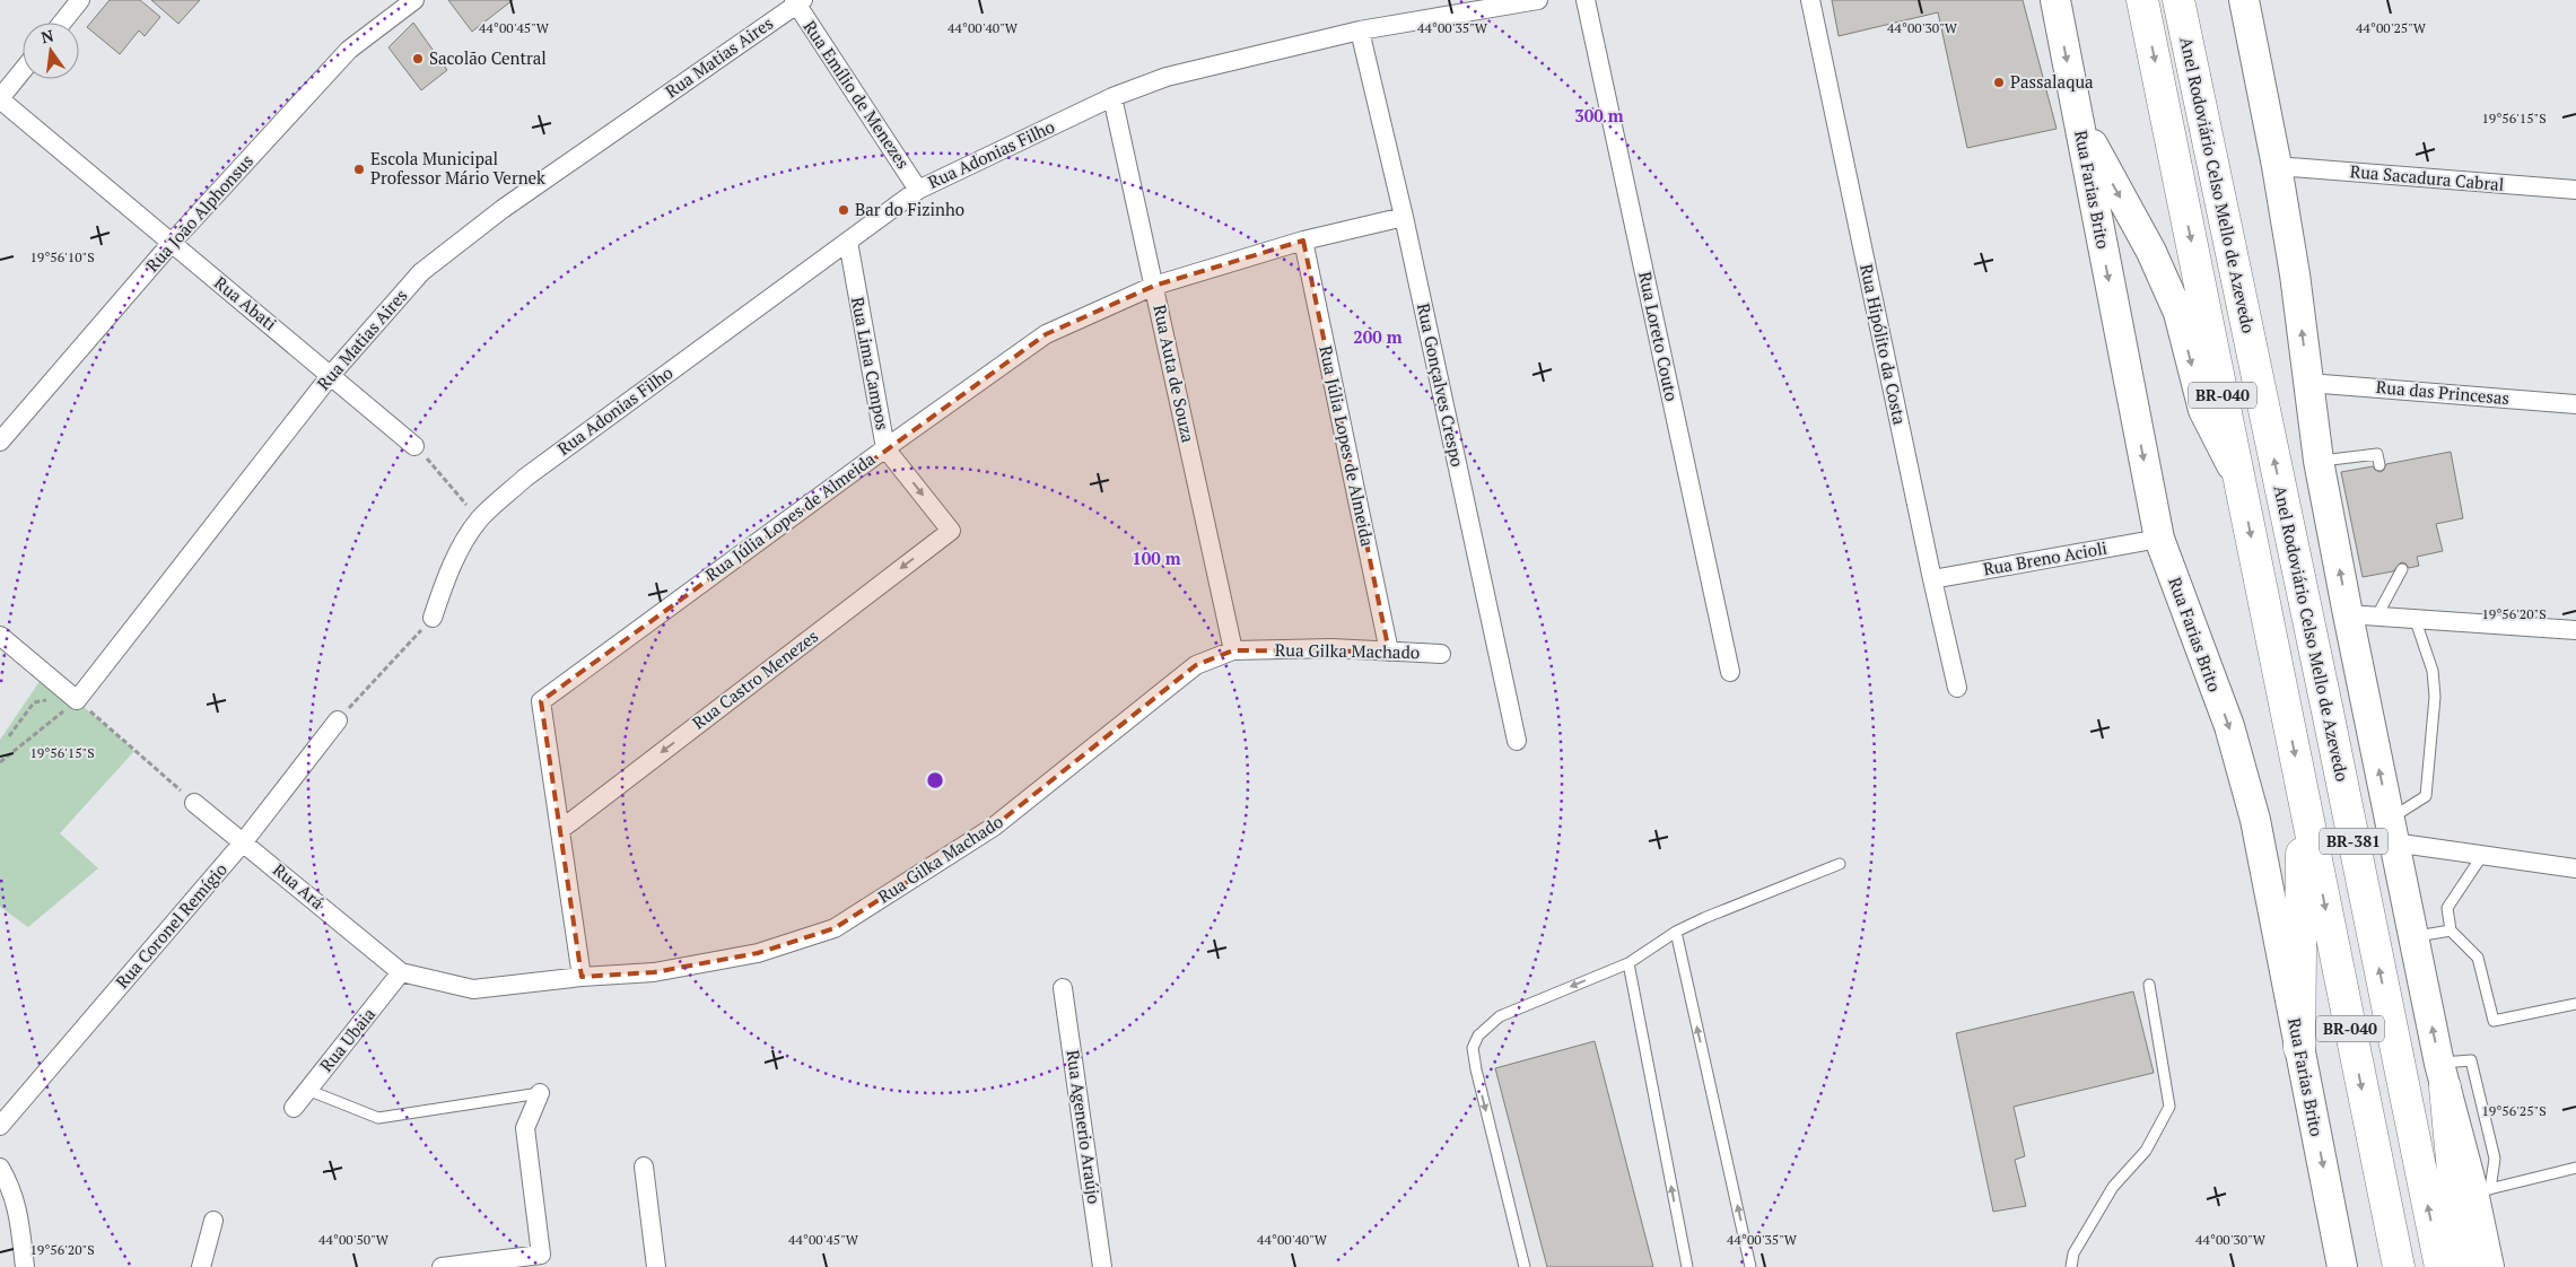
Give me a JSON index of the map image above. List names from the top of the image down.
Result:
{
  "streets": {
    "highway": ["Anel Rodoviário Celso Mello de Azevedo", "BR-040", "BR-381"],
    "main road": ["Rua Farias Brito"],
    "street": [
      "Rua Matias Aires",
      "Rua Emílio de Menezes",
      "Rua Adonias Filho",
      "Rua Sacadura Cabral",
      "Rua João Alphonsus",
      "Rua Abati",
      "Rua Loreto Couto",
      "Rua Hipólito da Costa",
      "Rua Lima Campos",
      "Rua Auta de Souza",
      "Rua Gonçalves Crespo",
      "Rua das Princesas",
      "Rua Júlia Lopes de Almeida",
      "Rua Breno Acioli",
      "Rua Gilka Machado",
      "Rua Castro Menezes",
      "Rua Ará",
      "Rua Coronel Remígio",
      "Rua Ubaia",
      "Rua Agenerio Araújo"
    ]
  },
  "crossings": [
    ["Rua Matias Aires", "Rua Emílio de Menezes"],
    ["Rua Matias Aires", "Rua Abati"],
    ["Rua Emílio de Menezes", "Rua Adonias Filho"],
    ["Rua Adonias Filho", "Rua Lima Campos"],
    ["Rua Adonias Filho", "Rua Auta de Souza"],
    ["Rua Adonias Filho", "Rua Gonçalves Crespo"],
    ["Rua Farias Brito", "Rua Breno Acioli"],
    ["Rua João Alphonsus", "Rua Abati"],
    ["Rua Hipólito da Costa", "Rua Breno Acioli"],
    ["Rua Lima Campos", "Rua Júlia Lopes de Almeida"],
    ["Rua Lima Campos", "Rua Castro Menezes"],
    ["Rua Auta de Souza", "Rua Júlia Lopes de Almeida"],
    ["Rua Auta de Souza", "Rua Gilka Machado"],
    ["Rua Gonçalves Crespo", "Rua Júlia Lopes de Almeida"],
    ["Rua Júlia Lopes de Almeida", "Rua Gilka Machado"],
    ["Rua Júlia Lopes de Almeida", "Rua Castro Menezes"],
    ["Rua Gilka Machado", "Rua Ará"],
    ["Rua Gilka Machado", "Rua Ubaia"],
    ["Rua Ará", "Rua Coronel Remígio"],
    ["Rua Ará", "Rua Ubaia"]
  ],
  "one_way": ["Rua Castro Menezes"],
  "places": [
    "Sacolão Central",
    "Passalaqua",
    "Escola Municipal Professor Mário Vernek",
    "Bar do Fizinho"
  ],
  "north": "top",
  "coordinates": [
    "44°00'25\"W",
    "44°00'45\"W",
    "44°00'40\"W",
    "44°00'35\"W",
    "44°00'30\"W",
    "19°56'15\"S",
    "19°56'10\"S",
    "19°56'20\"S",
    "19°56'25\"S",
    "44°00'50\"W"
  ],
  "rings": ["300 m", "200 m", "100 m"]
}
